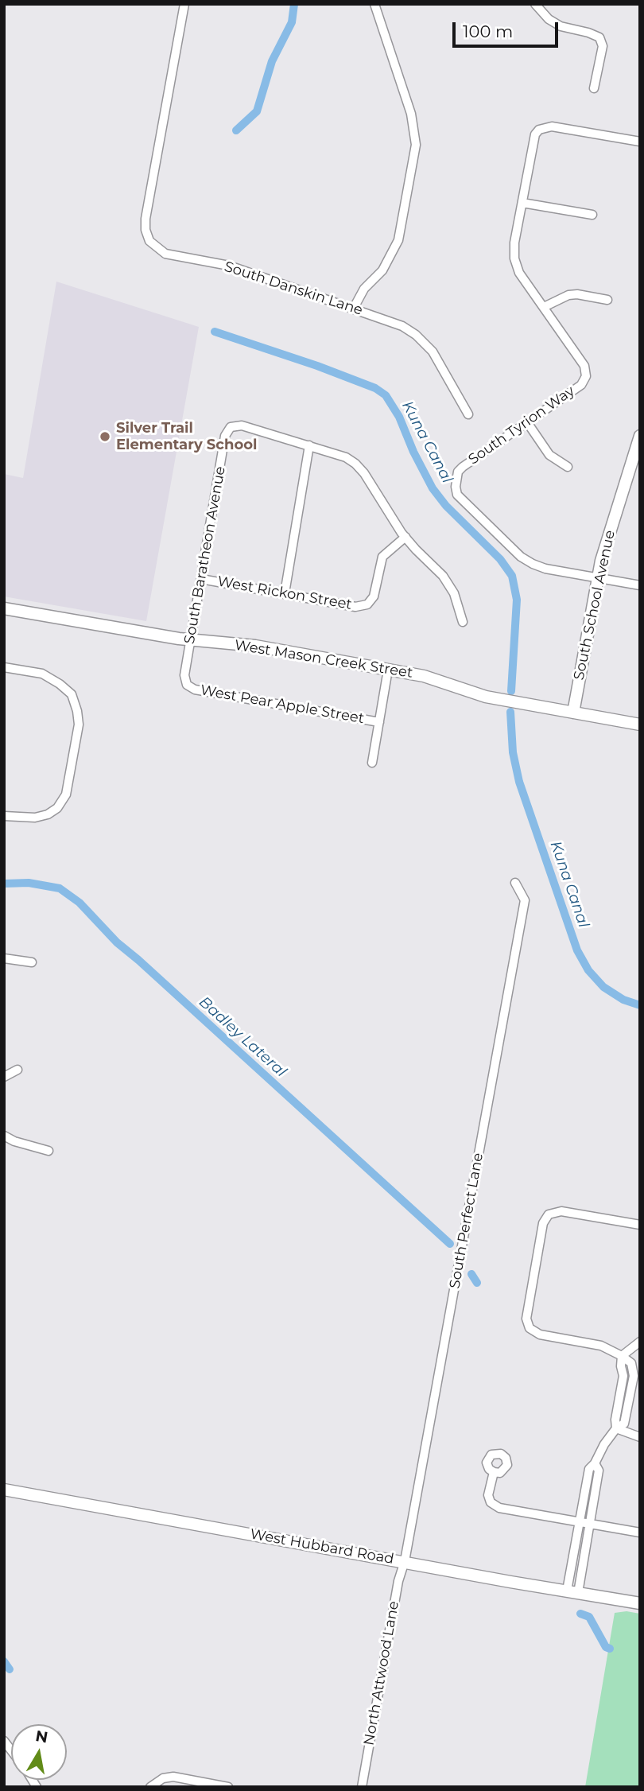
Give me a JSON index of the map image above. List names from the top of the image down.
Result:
{
  "streets": {
    "street": [
      "South Danskin Lane",
      "South Tyrion Way",
      "South Baratheon Avenue",
      "West Rickon Street",
      "South School Avenue",
      "West Mason Creek Street",
      "West Pear Apple Street",
      "South Perfect Lane",
      "West Hubbard Road",
      "North Attwood Lane"
    ]
  },
  "crossings": [
    ["South Tyrion Way", "South School Avenue"],
    ["South Baratheon Avenue", "West Rickon Street"],
    ["South Baratheon Avenue", "West Mason Creek Street"],
    ["South Baratheon Avenue", "West Pear Apple Street"],
    ["South School Avenue", "West Mason Creek Street"],
    ["South Perfect Lane", "West Hubbard Road"],
    ["South Perfect Lane", "North Attwood Lane"],
    ["West Hubbard Road", "North Attwood Lane"]
  ],
  "water": ["Kuna Canal", "Badley Lateral"],
  "places": ["Silver Trail Elementary School"],
  "scale_bar": "100 m",
  "north": "top"
}
